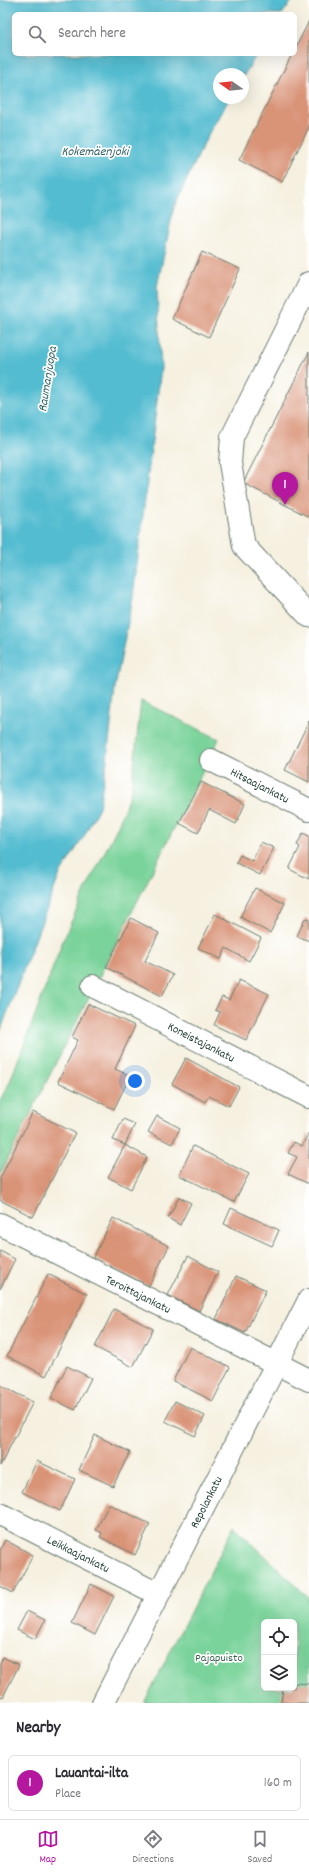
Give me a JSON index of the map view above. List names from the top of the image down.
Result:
{
  "streets": {
    "street": [
      "Hitsaajankatu",
      "Koneistajankatu",
      "Teroittajankatu",
      "Repolankatu",
      "Leikkaajankatu"
    ]
  },
  "crossings": [
    ["Teroittajankatu", "Repolankatu"],
    ["Repolankatu", "Leikkaajankatu"]
  ],
  "water": ["Kokemäenjoki", "Raumanjuopa"],
  "parks": ["Pajapuisto"],
  "north": "left",
  "page": {
    "search": "Search here",
    "pins": "1",
    "heading": "Nearby",
    "list": [
      {
        "mark": "1",
        "name": "Lauantai-ilta",
        "note": "Place",
        "value": "160 m"
      }
    ],
    "nav": ["Map", "Directions", "Saved"]
  }
}
